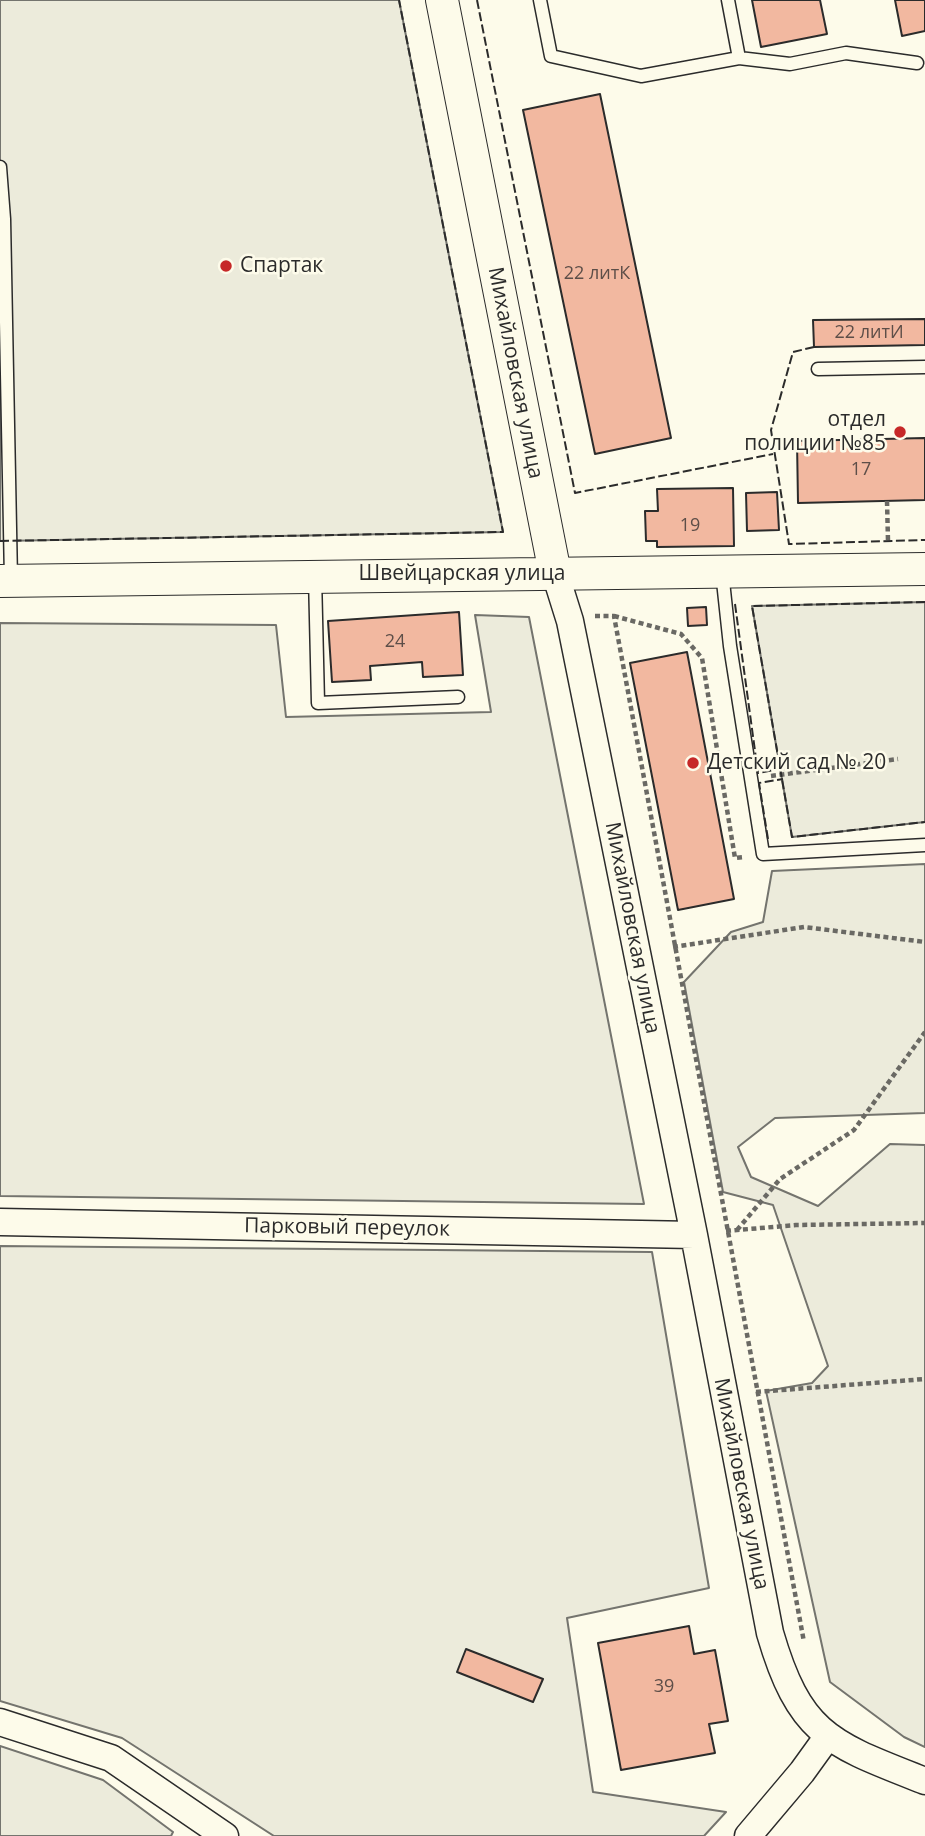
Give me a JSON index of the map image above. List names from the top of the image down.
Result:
{
  "streets": {
    "street": ["Михайловская улица", "Швейцарская улица", "Парковый переулок"]
  },
  "crossings": [
    ["Михайловская улица", "Швейцарская улица"],
    ["Михайловская улица", "Парковый переулок"]
  ],
  "places": ["Спартак", "отдел полиции №85", "Детский сад № 20"],
  "house_numbers": [
    "22 литК",
    "22 литИ",
    "17",
    "19",
    "24",
    "39"
  ]
}
